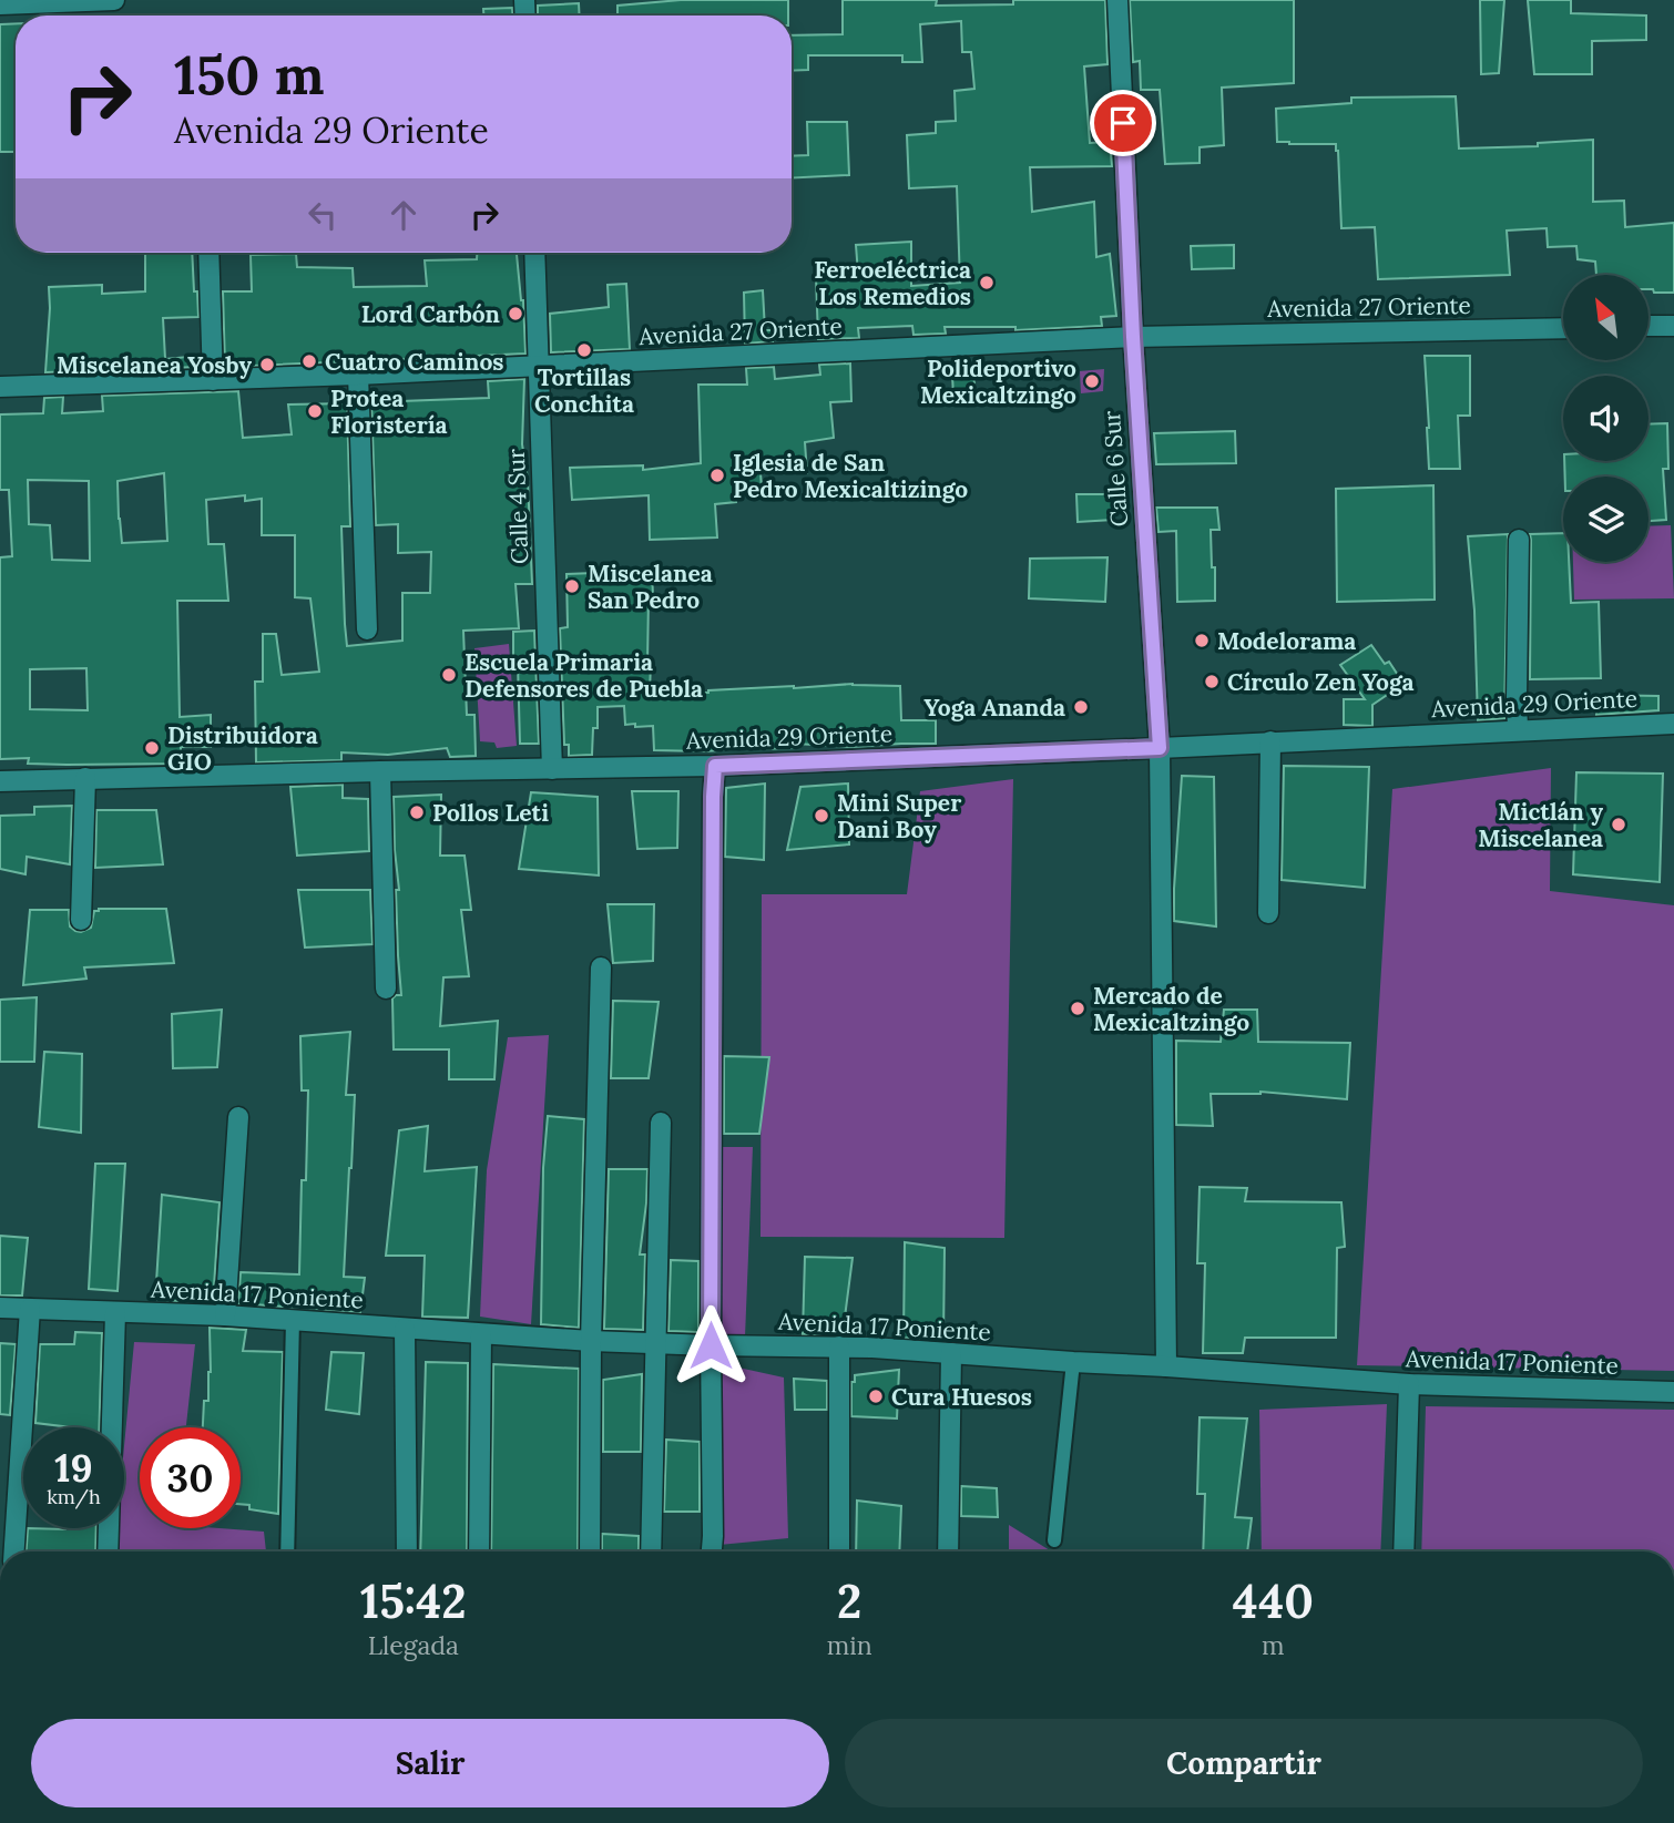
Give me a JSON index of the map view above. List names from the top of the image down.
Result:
{
  "streets": {
    "street": [
      "Avenida 27 Oriente",
      "Calle 6 Sur",
      "Calle 4 Sur",
      "Avenida 29 Oriente",
      "Avenida 17 Poniente"
    ]
  },
  "crossings": [
    ["Avenida 27 Oriente", "Calle 6 Sur"],
    ["Avenida 27 Oriente", "Calle 4 Sur"],
    ["Calle 6 Sur", "Avenida 29 Oriente"],
    ["Calle 6 Sur", "Avenida 17 Poniente"],
    ["Calle 4 Sur", "Avenida 29 Oriente"]
  ],
  "places": [
    "Ferroeléctrica Los Remedios",
    "Lord Carbón",
    "Tortillas Conchita",
    "Cuatro Caminos",
    "Miscelanea Yosby",
    "Polideportivo Mexicaltzingo",
    "Protea Floristería",
    "Iglesia de San Pedro Mexicaltizingo",
    "Miscelanea San Pedro",
    "Modelorama",
    "Escuela Primaria Defensores de Puebla",
    "Círculo Zen Yoga",
    "Yoga Ananda",
    "Distribuidora GIO",
    "Pollos Leti",
    "Mini Super Dani Boy",
    "Mictlán y Miscelanea",
    "Mercado de Mexicaltzingo",
    "Cura Huesos"
  ],
  "north": "top left",
  "page": {
    "turn": ["150 m", "Avenida 29 Oriente"],
    "speed": "19 km/h",
    "limit": "30",
    "eta": [
      "15:42",
      "Llegada",
      "2",
      "min",
      "440",
      "m"
    ],
    "buttons": ["Salir", "Compartir"]
  }
}
